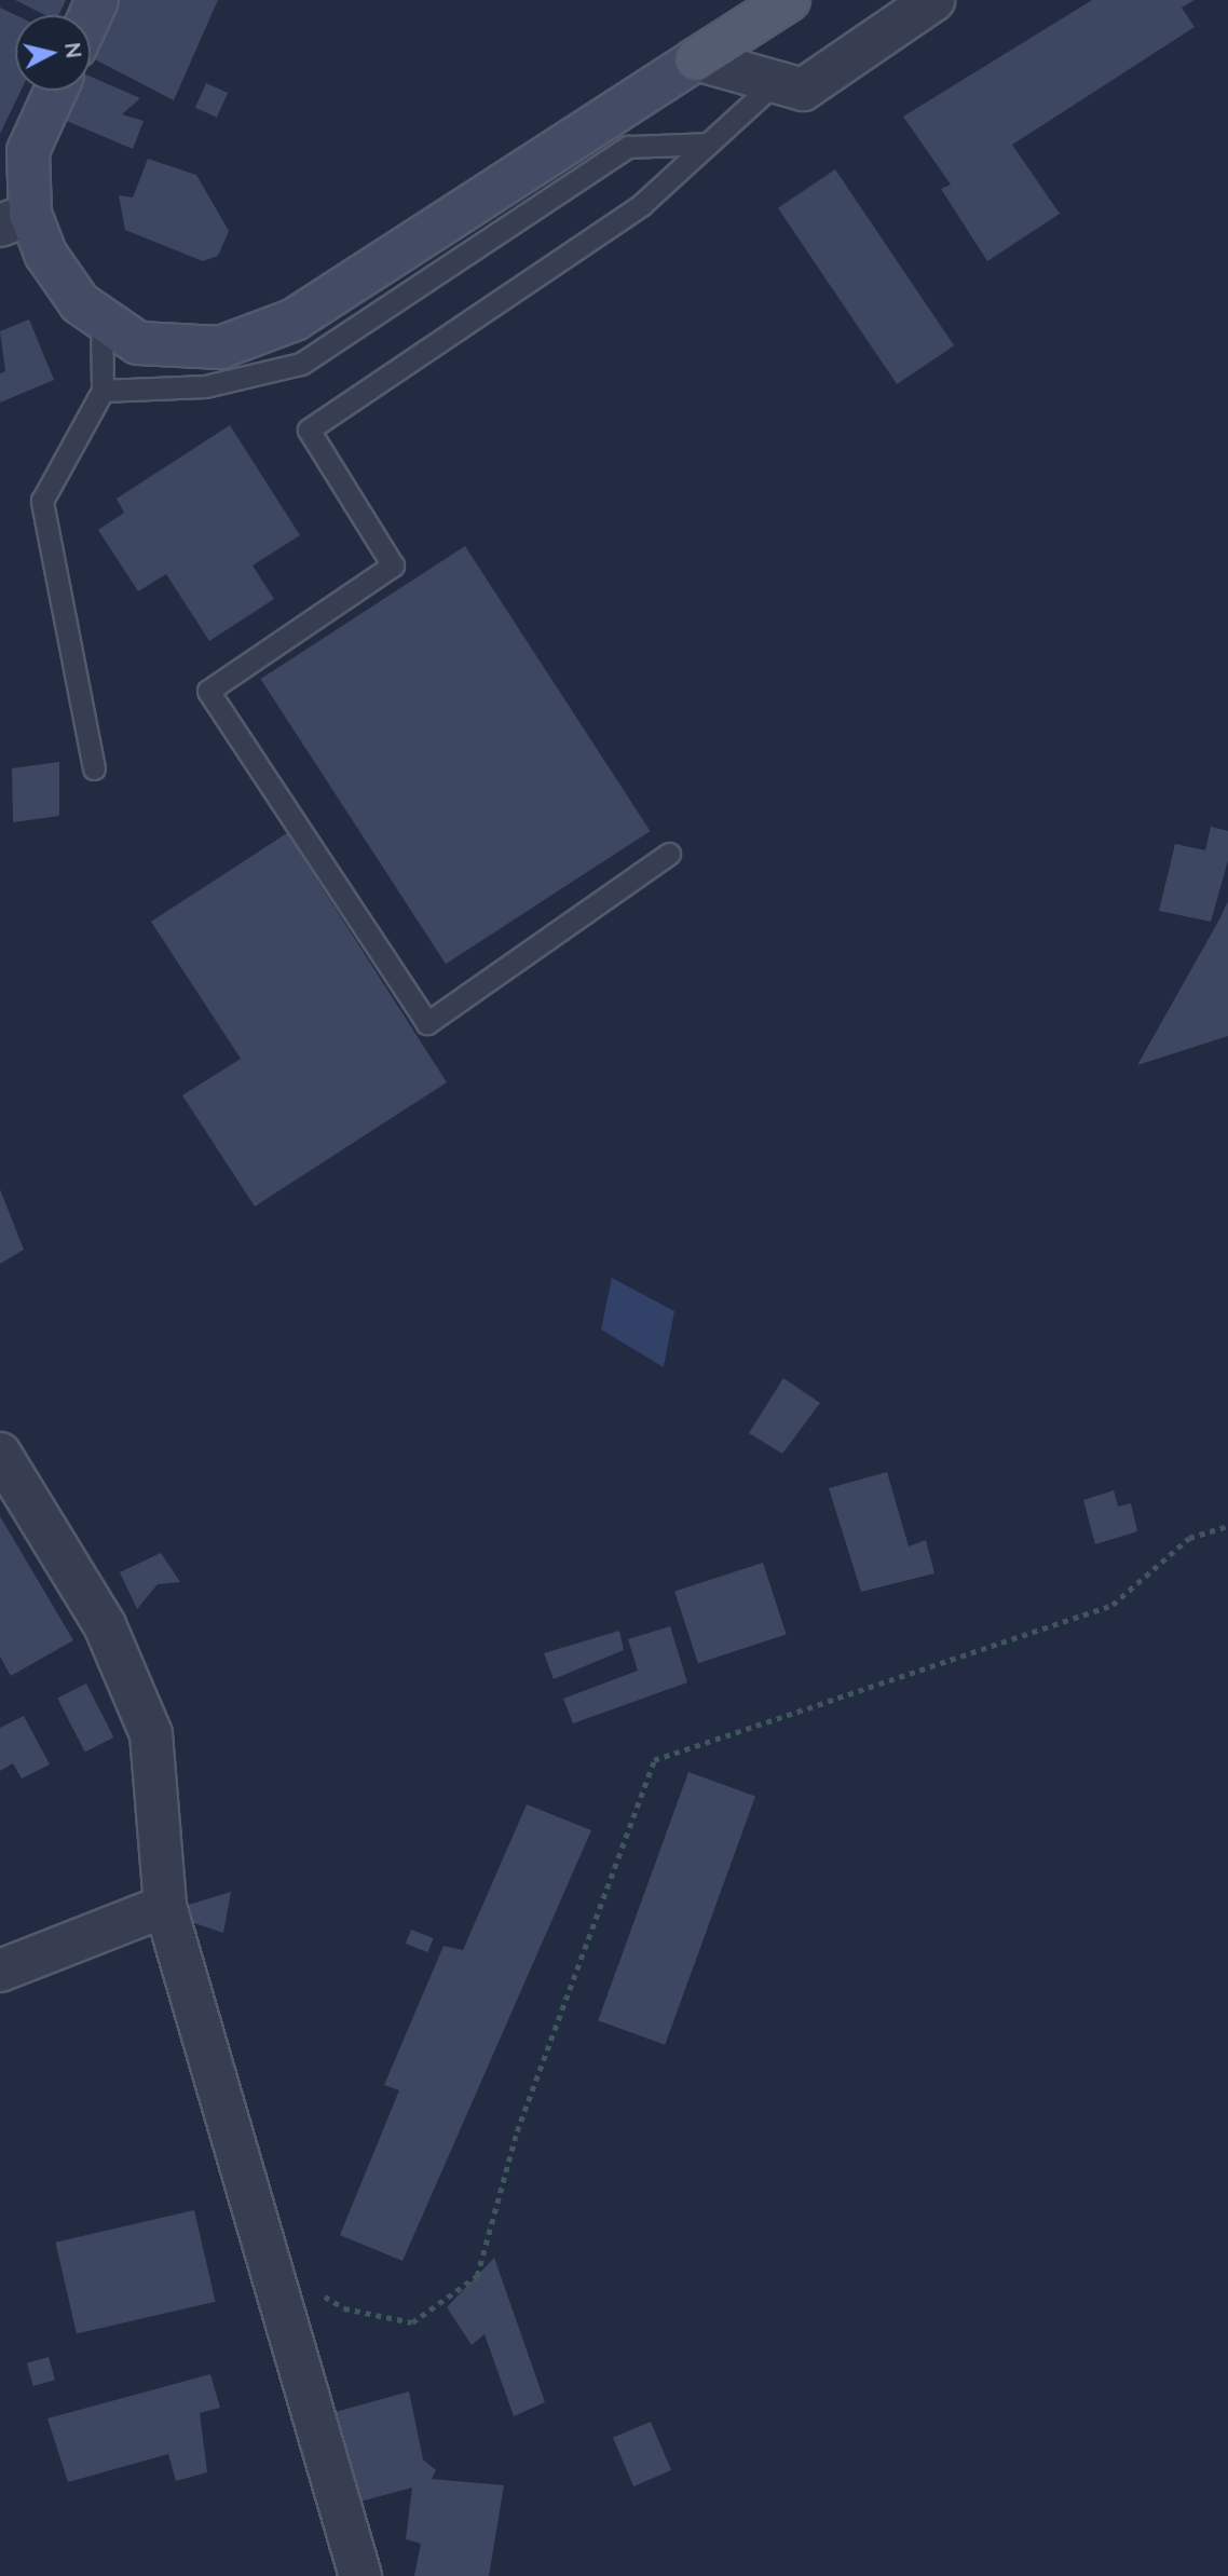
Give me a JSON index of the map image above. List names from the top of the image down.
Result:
{
  "north": "right"
}
